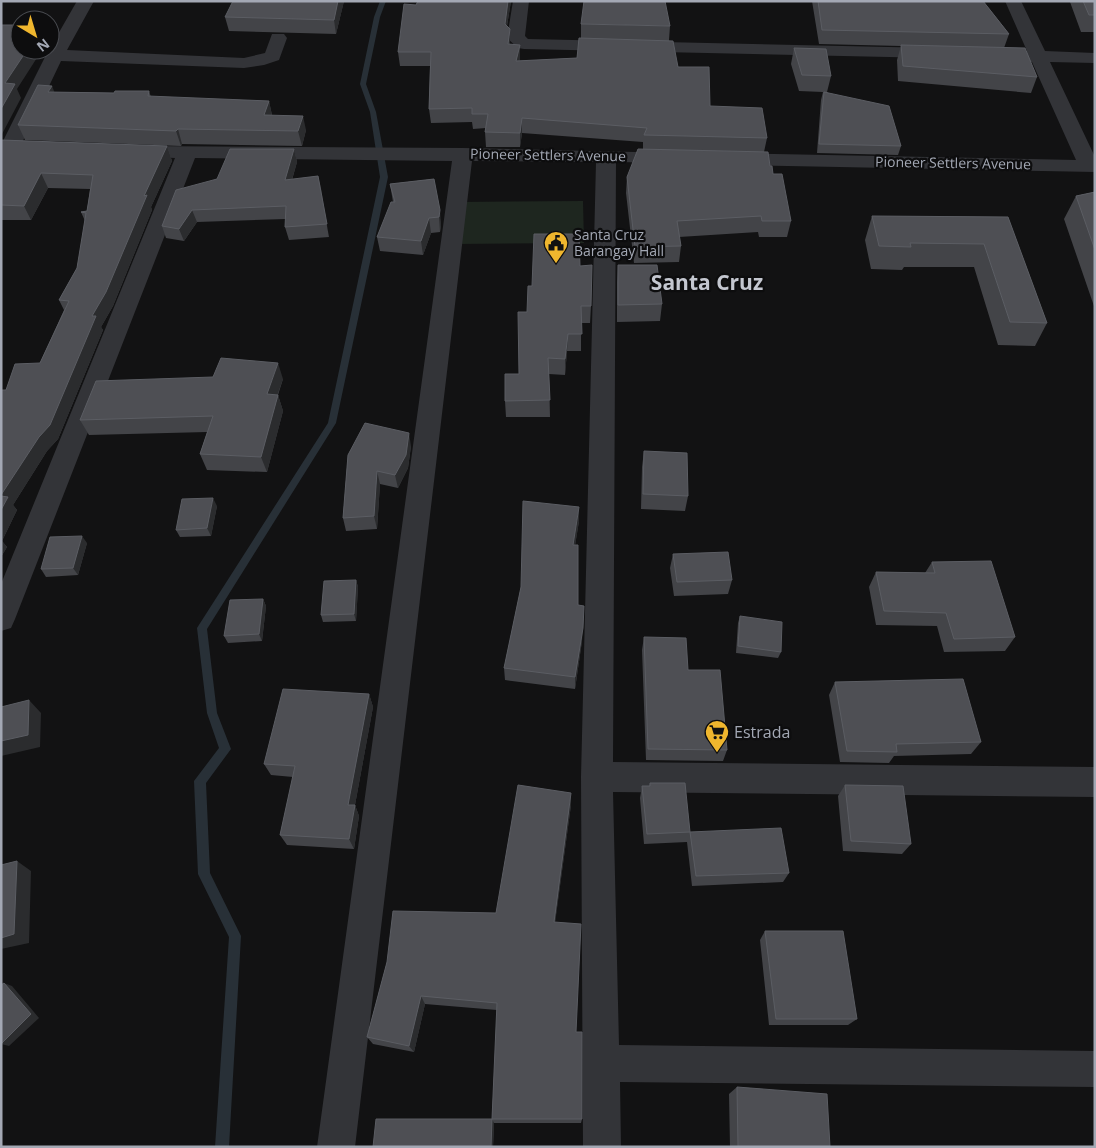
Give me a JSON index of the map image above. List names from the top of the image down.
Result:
{
  "streets": {
    "street": ["Pioneer Settlers Avenue"]
  },
  "districts": ["Santa Cruz"],
  "places": {
    "public building": ["Santa Cruz Barangay Hall"],
    "supermarket": ["Estrada"]
  },
  "north": "bottom right"
}
